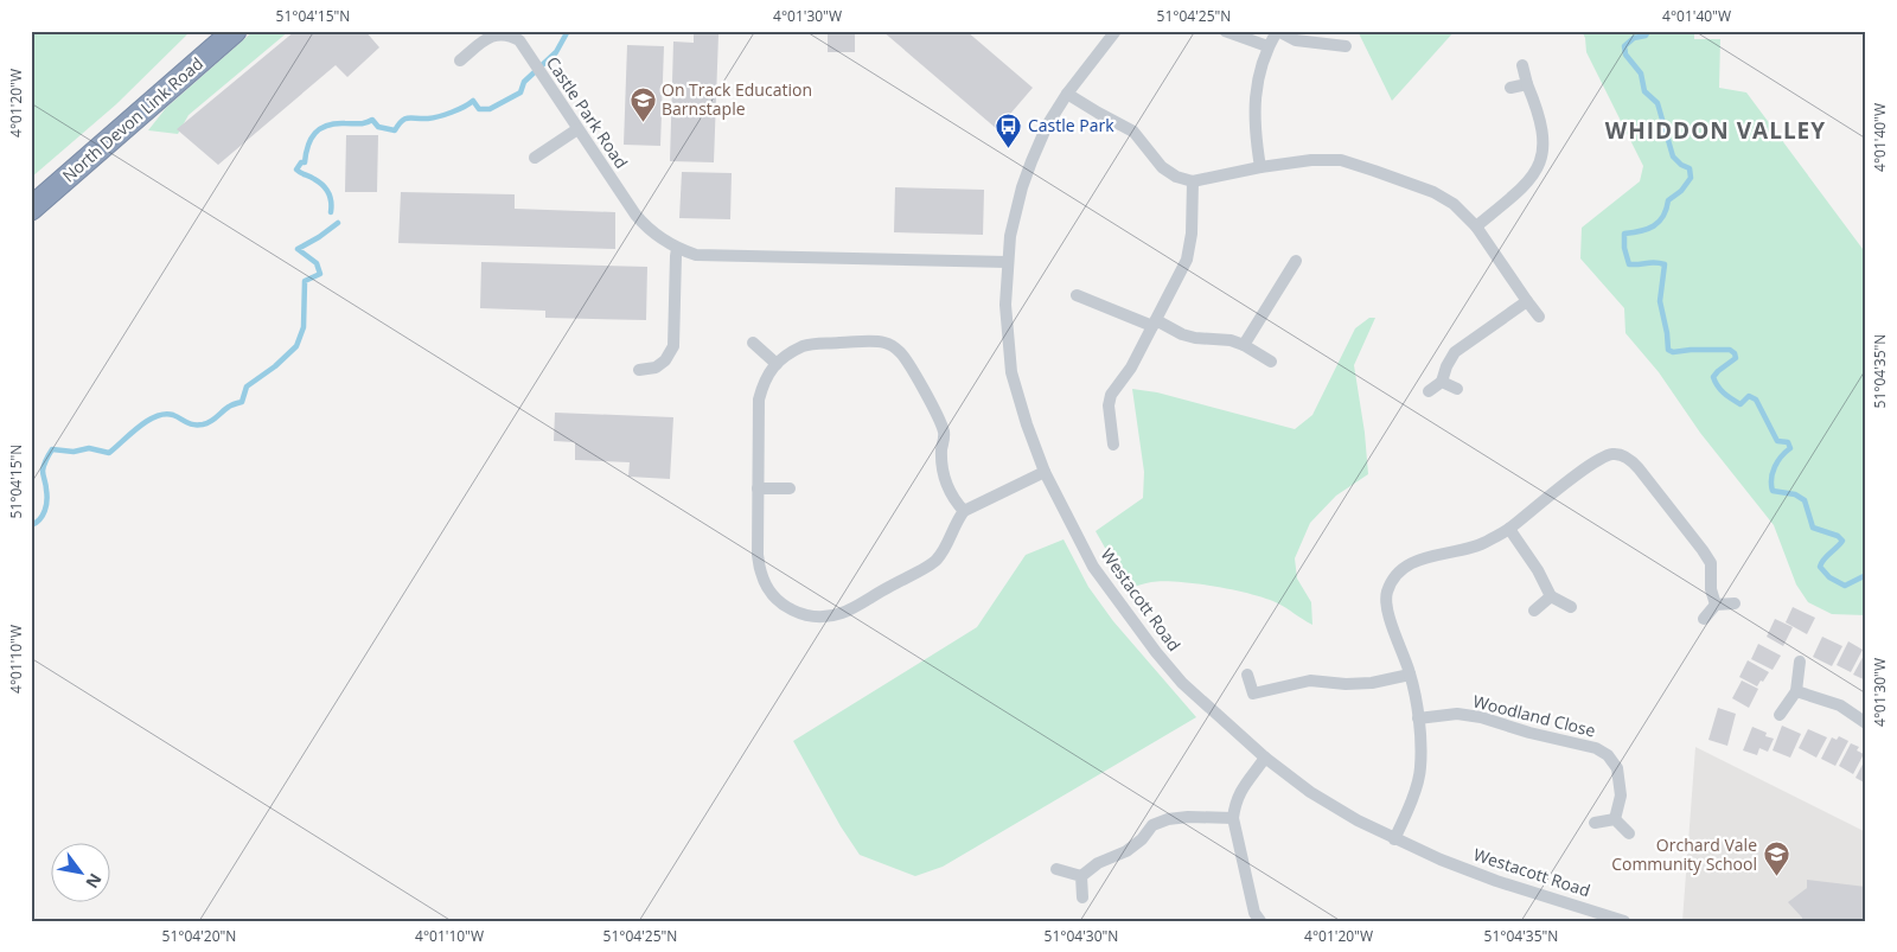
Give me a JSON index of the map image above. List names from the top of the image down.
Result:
{
  "streets": {
    "highway": ["North Devon Link Road"],
    "street": ["Castle Park Road", "Westacott Road", "Woodland Close"]
  },
  "crossings": [
    ["Castle Park Road", "Westacott Road"]
  ],
  "districts": ["WHIDDON VALLEY"],
  "places": {
    "school or university": ["On Track Education Barnstaple", "Orchard Vale Community School"],
    "bus stop": ["Castle Park"]
  },
  "north": "bottom right",
  "coordinates": [
    "51°04'15\"N",
    "4°01'30\"W",
    "51°04'25\"N",
    "4°01'40\"W",
    "4°01'20\"W",
    "51°04'35\"N",
    "4°01'10\"W",
    "51°04'20\"N",
    "51°04'30\"N"
  ]
}
